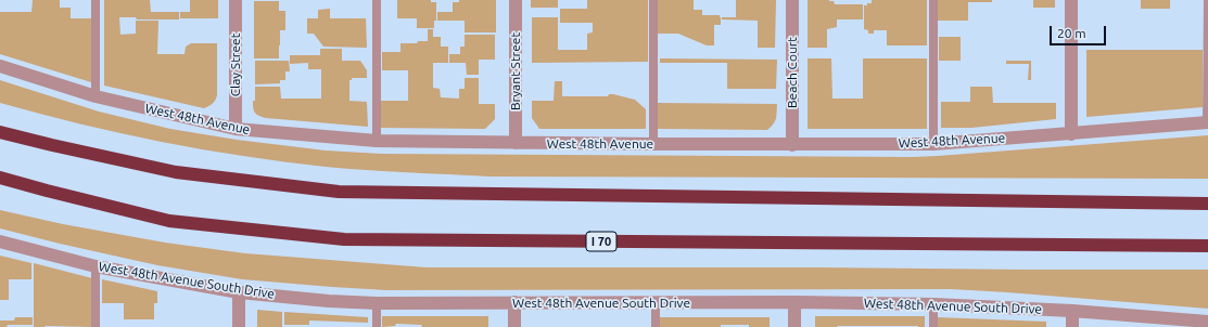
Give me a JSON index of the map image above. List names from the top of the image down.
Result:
{
  "streets": {
    "highway": ["I 70"],
    "street": [
      "Clay Street",
      "Bryant Street",
      "Beach Court",
      "West 48th Avenue",
      "West 48th Avenue South Drive"
    ]
  },
  "crossings": [
    ["Clay Street", "West 48th Avenue"],
    ["Bryant Street", "West 48th Avenue"],
    ["Beach Court", "West 48th Avenue"]
  ],
  "scale_bar": "20 m"
}
